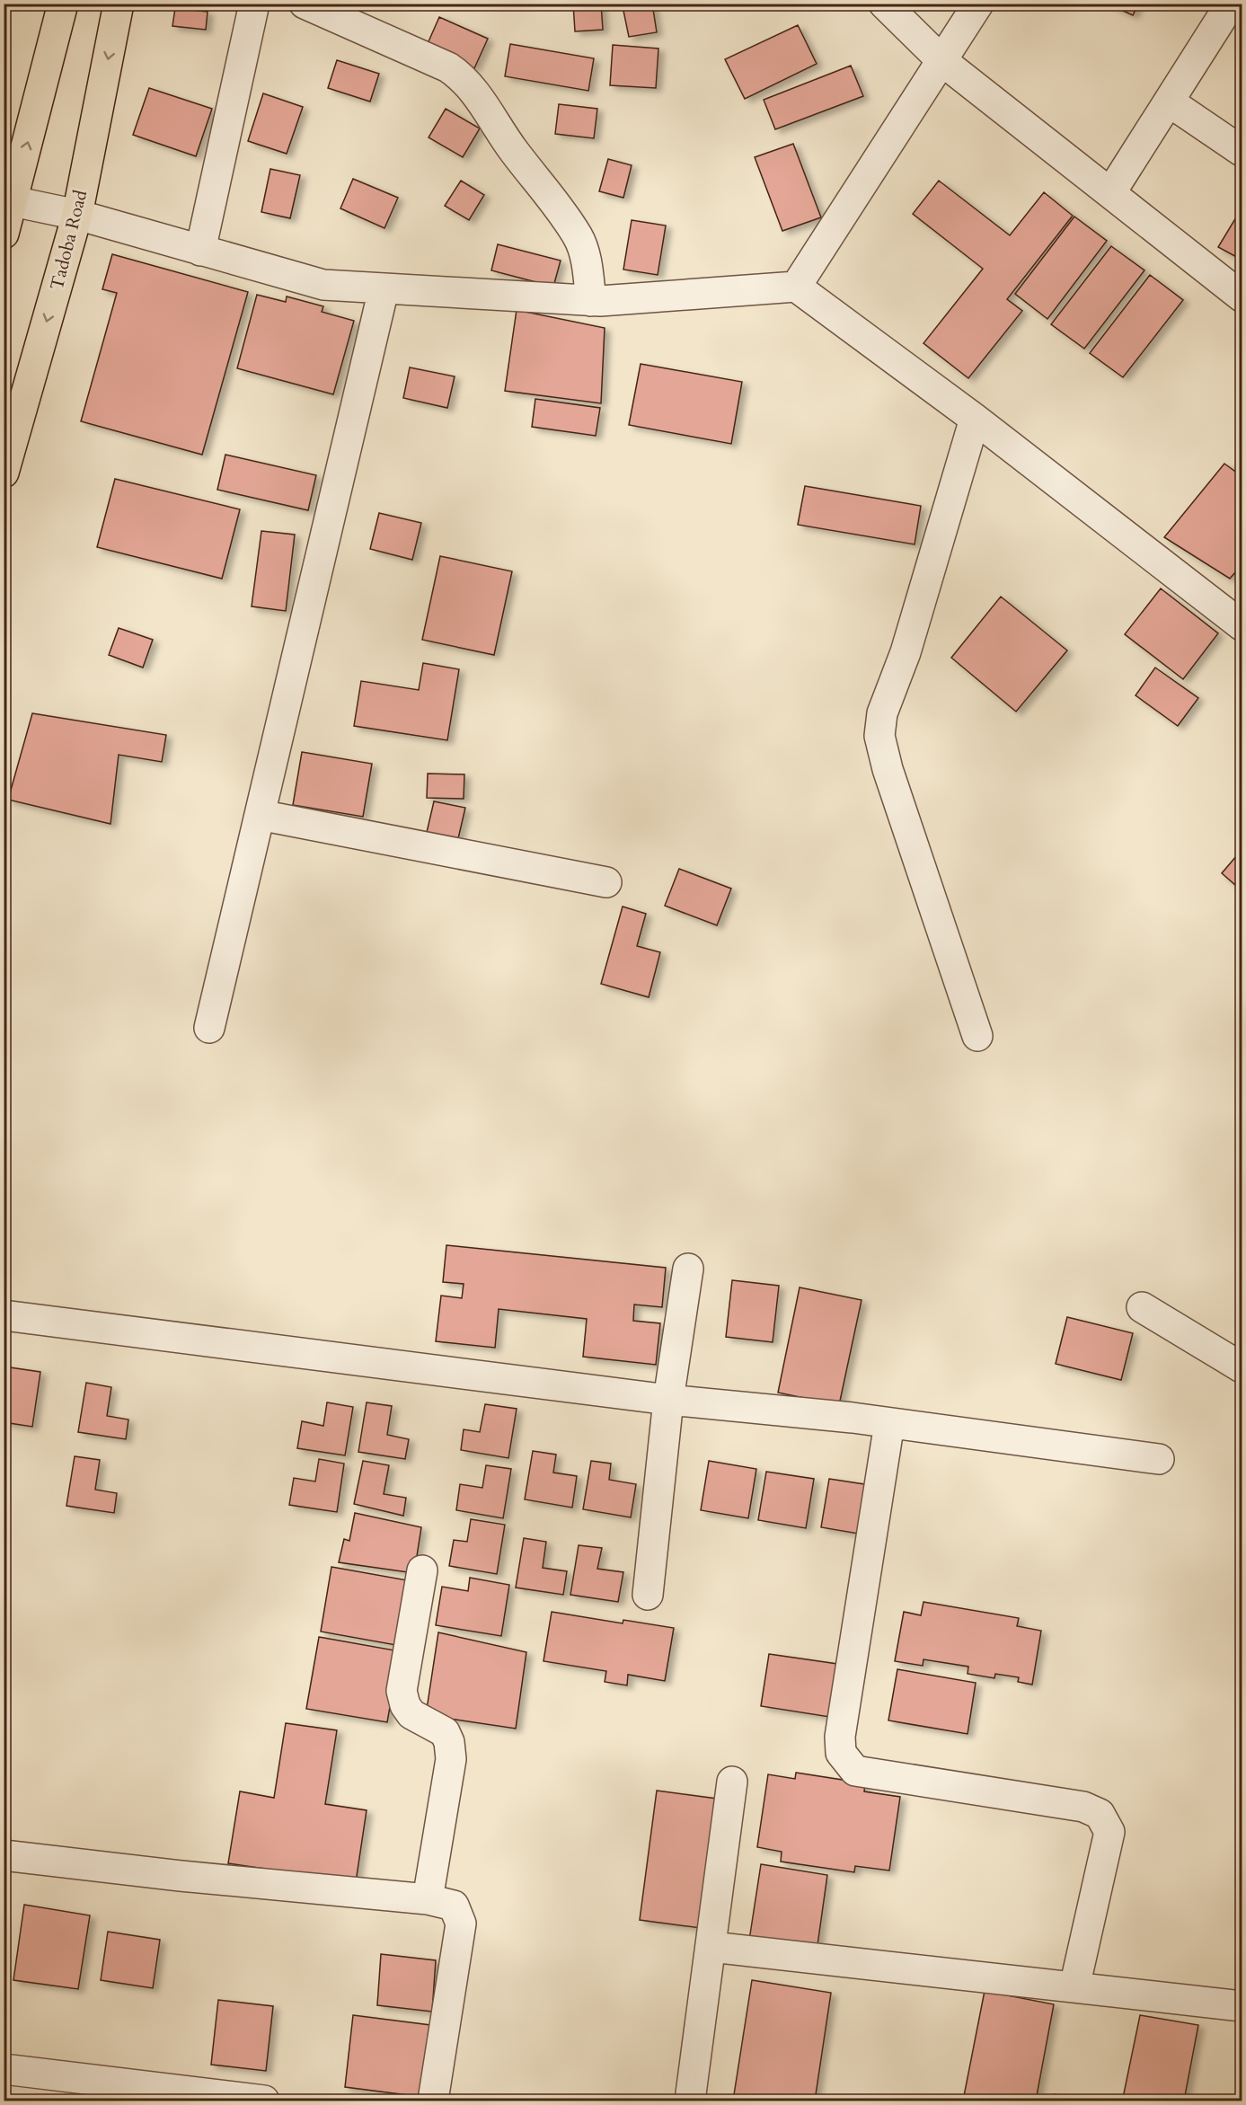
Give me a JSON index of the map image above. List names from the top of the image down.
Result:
{
  "streets": {
    "main road": ["Tadoba Road"]
  }
}
